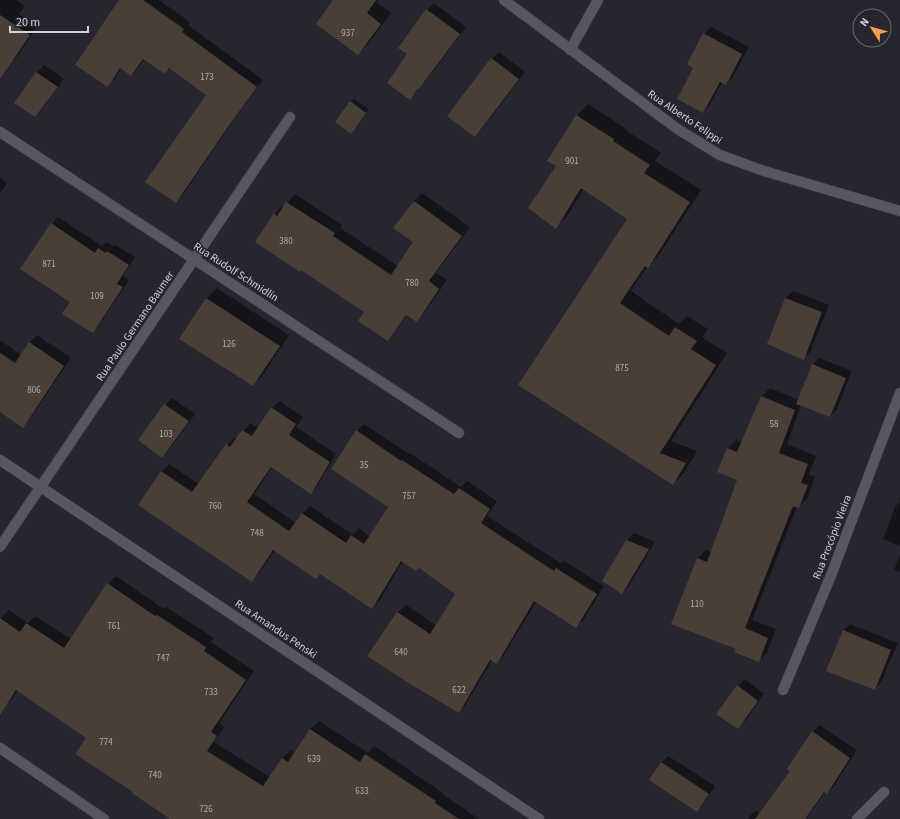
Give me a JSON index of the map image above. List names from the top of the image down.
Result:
{
  "streets": {
    "street": [
      "Rua Alberto Felippi",
      "Rua Rudolf Schmidlin",
      "Rua Paulo Germano Baumer",
      "Rua Procópio Vieira",
      "Rua Amandus Penski"
    ]
  },
  "crossings": [
    ["Rua Rudolf Schmidlin", "Rua Paulo Germano Baumer"],
    ["Rua Paulo Germano Baumer", "Rua Amandus Penski"]
  ],
  "house_numbers": [
    "937",
    "173",
    "901",
    "380",
    "871",
    "780",
    "109",
    "126",
    "875",
    "806",
    "58",
    "103",
    "35",
    "757",
    "760",
    "748",
    "110",
    "761",
    "640",
    "747",
    "622",
    "733",
    "774",
    "639",
    "740",
    "633",
    "726"
  ],
  "scale_bar": "20 m",
  "north": "top left"
}
